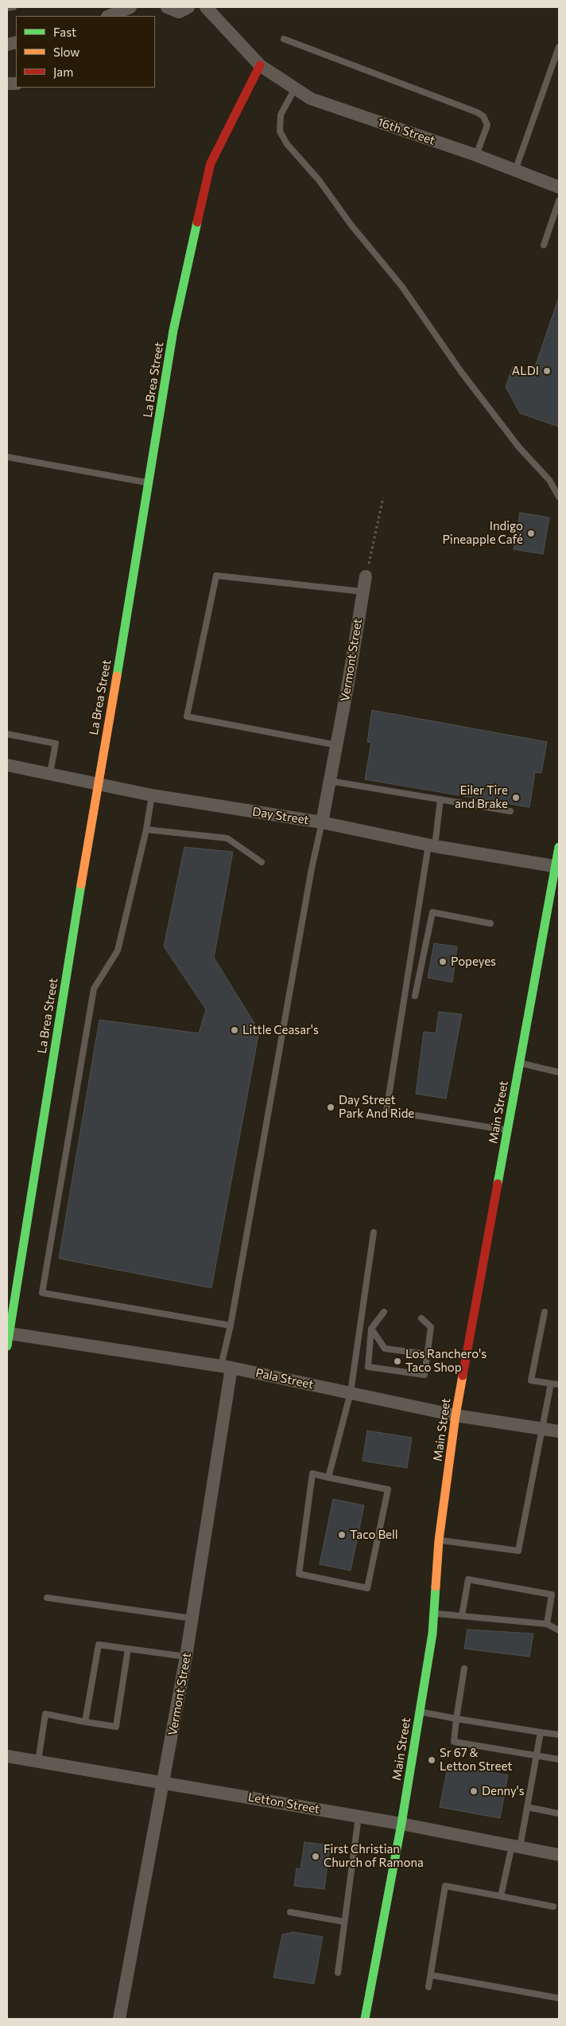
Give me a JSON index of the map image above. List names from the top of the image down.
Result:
{
  "streets": {
    "street": [
      "16th Street",
      "La Brea Street",
      "Vermont Street",
      "Day Street",
      "Main Street",
      "Pala Street",
      "Letton Street"
    ]
  },
  "crossings": [
    ["16th Street", "La Brea Street"],
    ["La Brea Street", "Day Street"],
    ["La Brea Street", "Pala Street"],
    ["Vermont Street", "Day Street"],
    ["Vermont Street", "Pala Street"],
    ["Vermont Street", "Letton Street"],
    ["Day Street", "Main Street"],
    ["Main Street", "Pala Street"],
    ["Main Street", "Letton Street"]
  ],
  "places": [
    "ALDI",
    "Indigo Pineapple Café",
    "Eiler Tire and Brake",
    "Popeyes",
    "Little Ceasar's",
    "Day Street Park And Ride",
    "Los Ranchero's Taco Shop",
    "Taco Bell",
    "Sr 67 & Letton Street",
    "Denny's",
    "First Christian Church of Ramona"
  ],
  "legend": ["Fast", "Slow", "Jam"]
}
